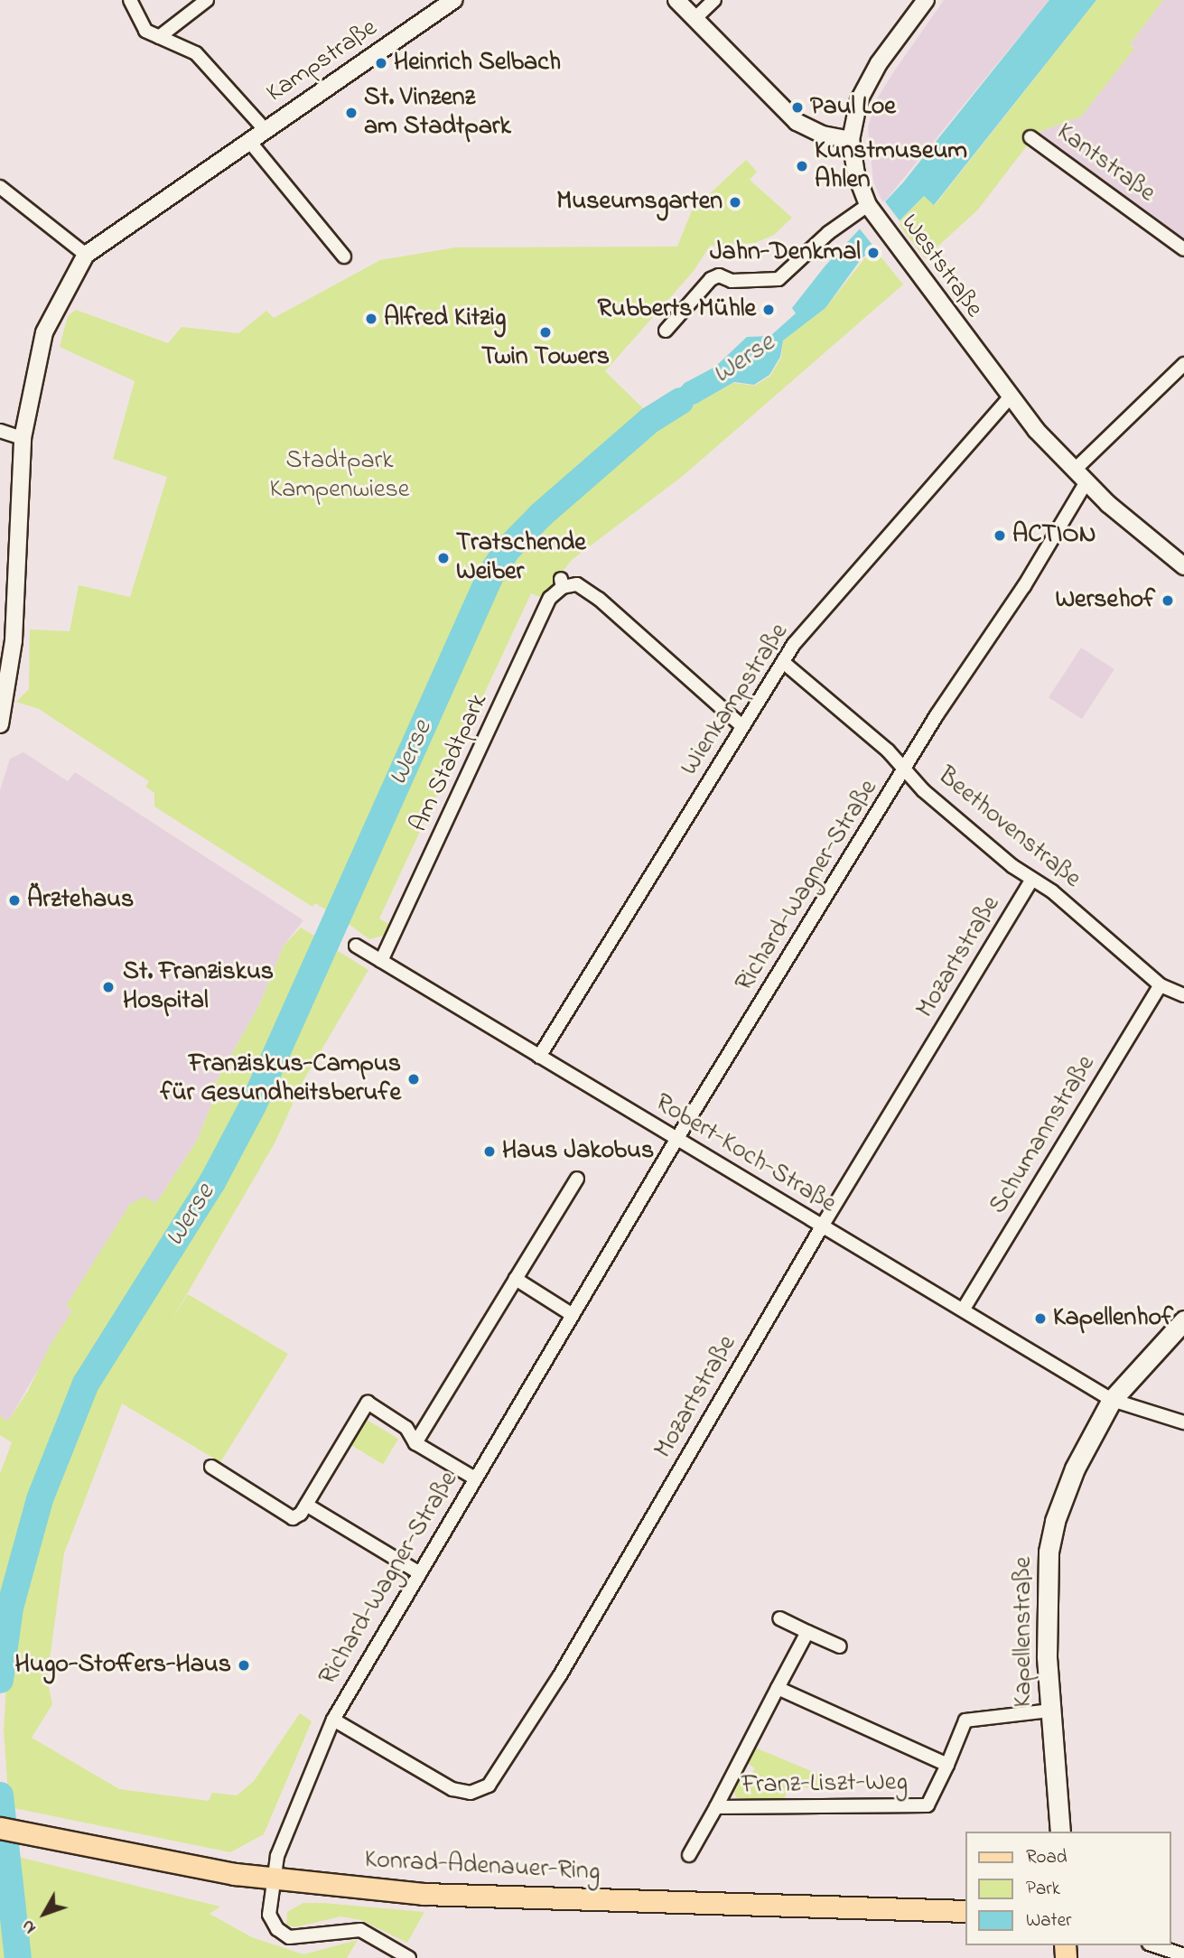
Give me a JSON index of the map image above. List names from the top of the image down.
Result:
{
  "streets": {
    "main road": ["Kapellenstraße", "Konrad-Adenauer-Ring"],
    "street": [
      "Kampstraße",
      "Kantstraße",
      "Weststraße",
      "Wienkampstraße",
      "Am Stadtpark",
      "Beethovenstraße",
      "Richard-Wagner-Straße",
      "Mozartstraße",
      "Schumannstraße",
      "Robert-Koch-Straße",
      "Franz-Liszt-Weg"
    ]
  },
  "crossings": [
    ["Weststraße", "Wienkampstraße"],
    ["Weststraße", "Richard-Wagner-Straße"],
    ["Wienkampstraße", "Am Stadtpark"],
    ["Wienkampstraße", "Beethovenstraße"],
    ["Wienkampstraße", "Robert-Koch-Straße"],
    ["Am Stadtpark", "Robert-Koch-Straße"],
    ["Beethovenstraße", "Richard-Wagner-Straße"],
    ["Beethovenstraße", "Mozartstraße"],
    ["Beethovenstraße", "Schumannstraße"],
    ["Richard-Wagner-Straße", "Mozartstraße"],
    ["Richard-Wagner-Straße", "Robert-Koch-Straße"],
    ["Richard-Wagner-Straße", "Konrad-Adenauer-Ring"],
    ["Mozartstraße", "Robert-Koch-Straße"],
    ["Schumannstraße", "Robert-Koch-Straße"],
    ["Robert-Koch-Straße", "Kapellenstraße"],
    ["Kapellenstraße", "Franz-Liszt-Weg"]
  ],
  "water": ["Werse"],
  "parks": ["Stadtpark Kampenwiese"],
  "places": [
    "Heinrich Selbach",
    "Paul Loe",
    "St. Vinzenz am Stadtpark",
    "Kunstmuseum Ahlen",
    "Museumsgarten",
    "Jahn-Denkmal",
    "Rubberts Mühle",
    "Alfred Kitzig",
    "Twin Towers",
    "ACTION",
    "Tratschende Weiber",
    "Wersehof",
    "Ärztehaus",
    "St. Franziskus Hospital",
    "Franziskus-Campus für Gesundheitsberufe",
    "Haus Jakobus",
    "Kapellenhof",
    "Hugo-Stoffers-Haus"
  ],
  "legend": ["Road", "Park", "Water"],
  "north": "bottom left"
}
